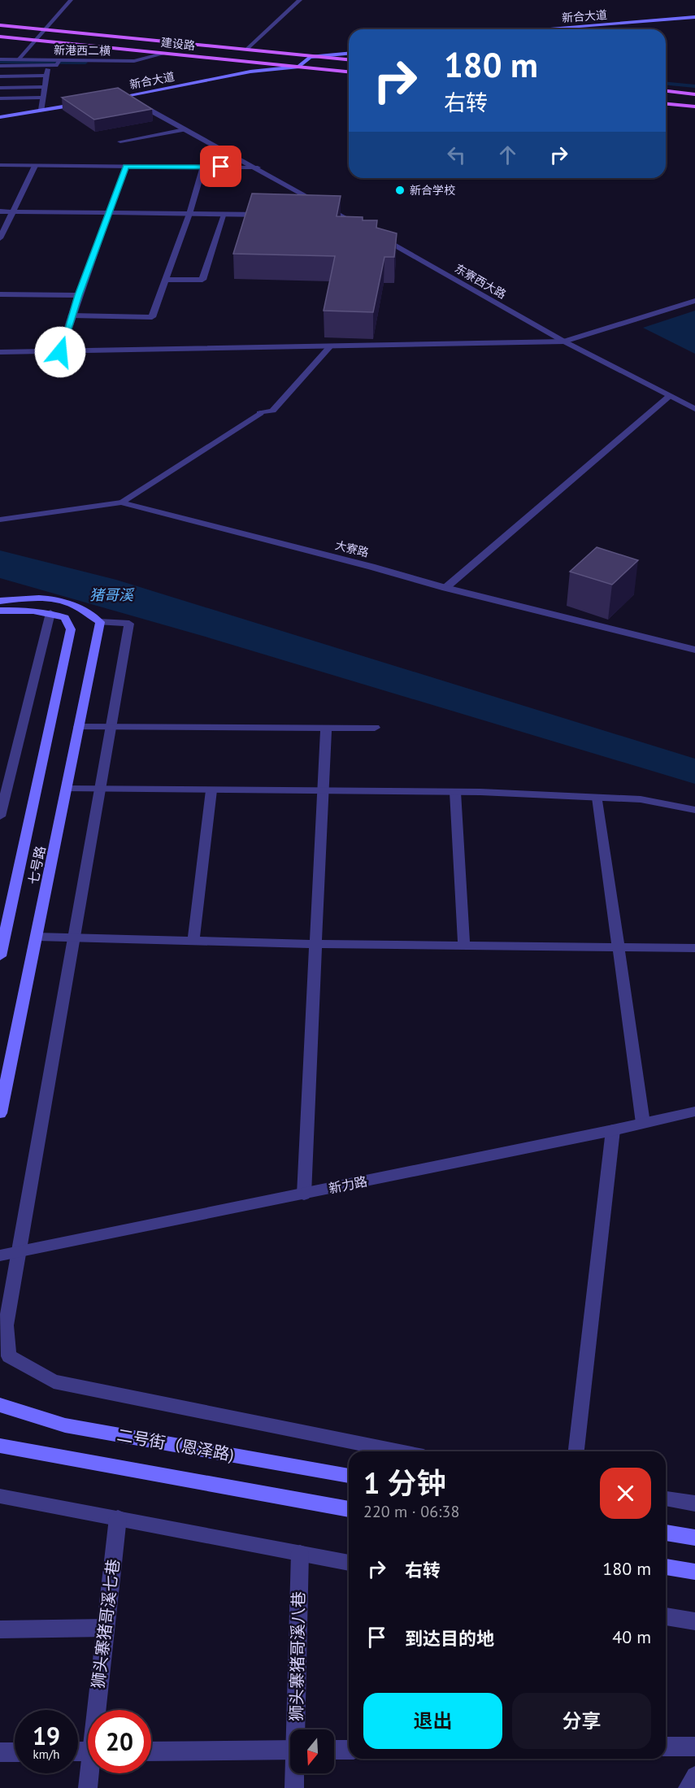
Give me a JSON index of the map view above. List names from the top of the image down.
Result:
{
  "streets": {
    "main road": [
      "新合大道",
      "建设路",
      "七号路",
      "二号街（恩泽路)"
    ],
    "street": [
      "新港西二横",
      "东寮西大路",
      "大寮路",
      "新力路",
      "狮头寨猪哥溪七巷",
      "狮头寨猪哥溪八巷"
    ]
  },
  "crossings": [
    ["新合大道", "建设路"],
    ["新合大道", "东寮西大路"],
    ["建设路", "新港西二横"]
  ],
  "water": ["猪哥溪"],
  "places": ["新合学校"],
  "north": "bottom",
  "page": {
    "turn": ["180 m", "右转"],
    "heading": ["1 分钟", "220 m · 06:38"],
    "list": [
      {
        "name": "右转",
        "value": "180 m"
      },
      {
        "name": "到达目的地",
        "value": "40 m"
      }
    ],
    "buttons": ["退出", "分享"],
    "speed": "19 km/h",
    "limit": "20"
  }
}
